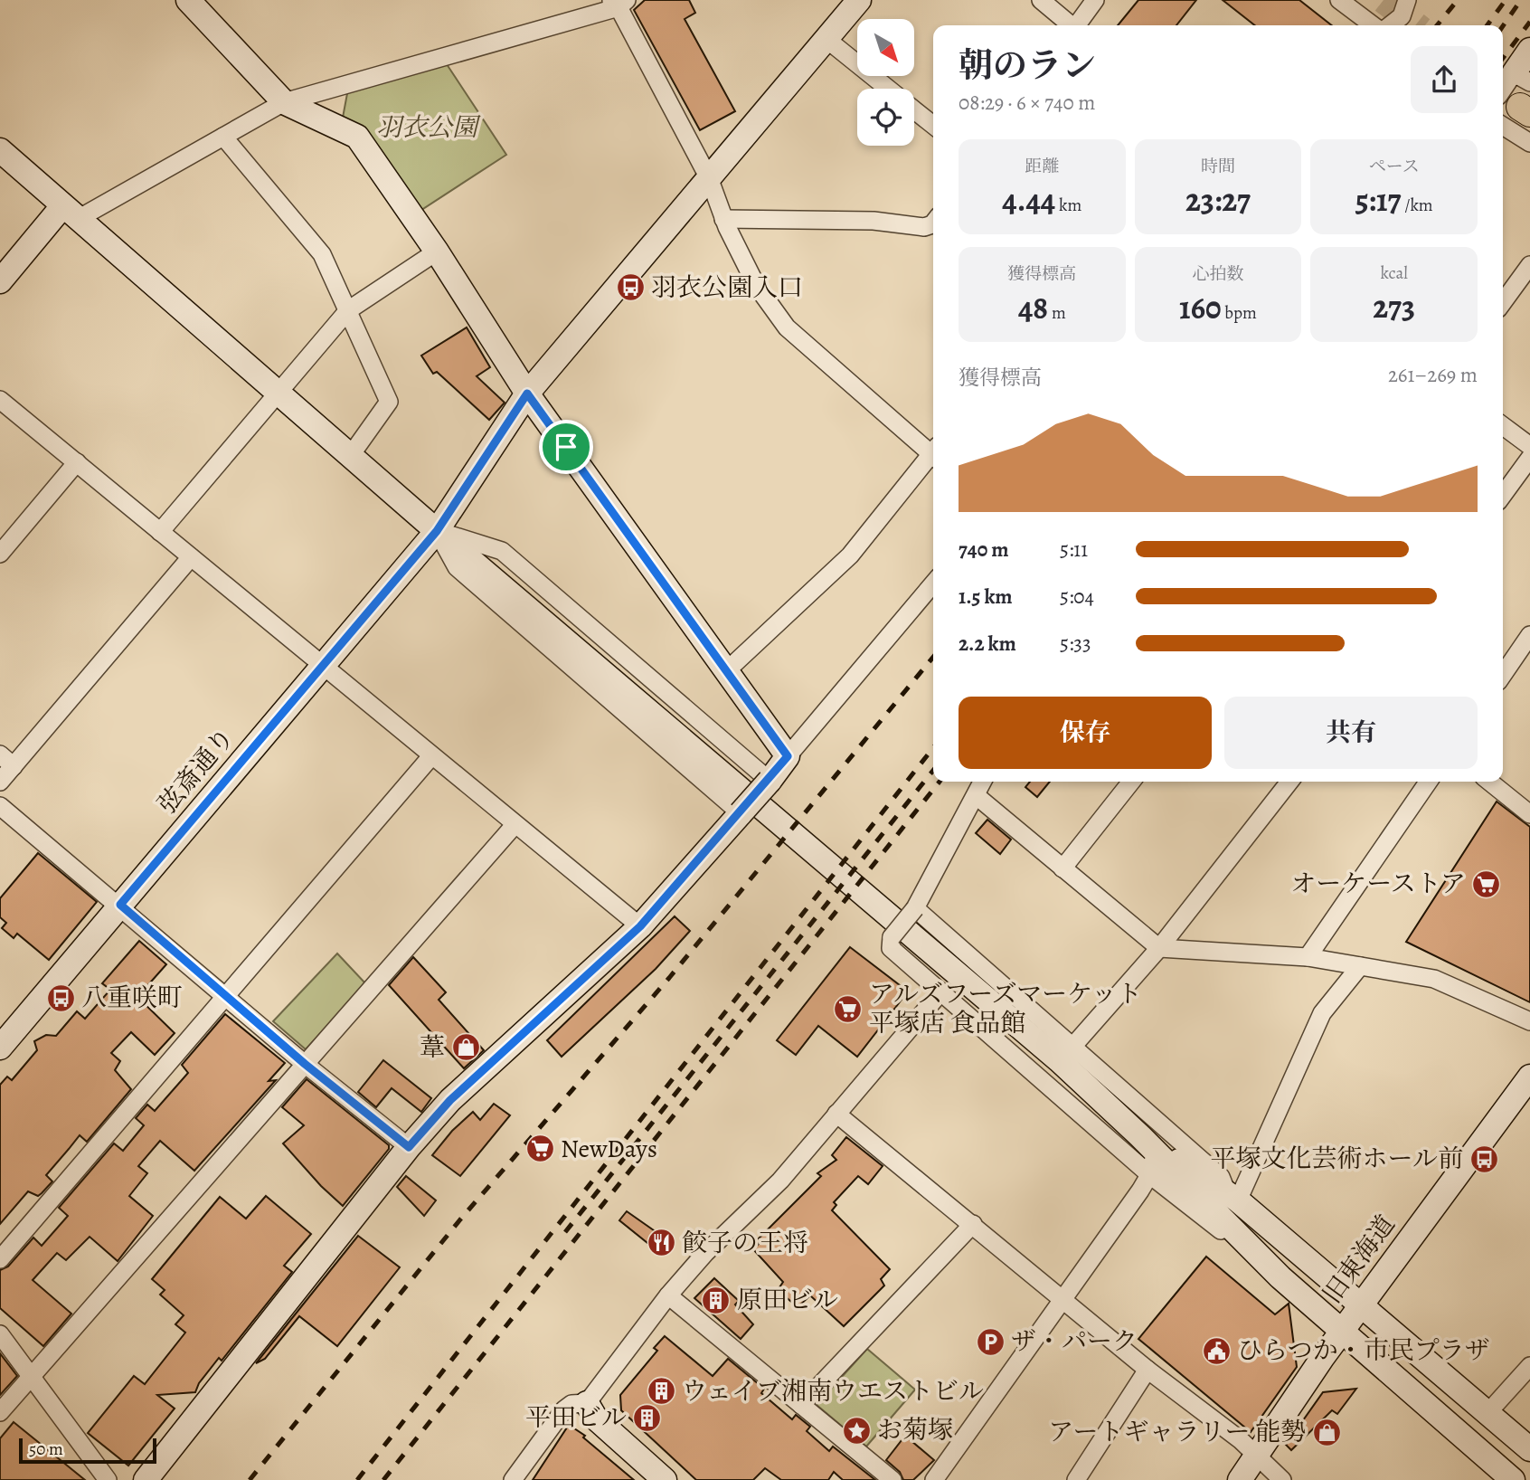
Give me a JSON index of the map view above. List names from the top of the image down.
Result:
{
  "streets": {
    "street": ["弦斎通り", "旧東海道"]
  },
  "parks": ["羽衣公園"],
  "places": {
    "bus stop": ["羽衣公園入口", "八重咲町", "平塚文化芸術ホール前"],
    "supermarket": ["オーケーストア", "アルズフーズマーケット 平塚店 食品館", "NewDays"],
    "shop": ["葦", "アートギャラリー 能勢"],
    "restaurant": ["餃子の王将"],
    "building": ["原田ビル", "ウェイブ湘南ウエストビル", "平田ビル"],
    "parking": ["ザ・パーク"],
    "public building": ["ひらつか・市民プラザ"],
    "place": ["お菊塚"]
  },
  "scale_bar": "50 m",
  "north": "bottom right",
  "page": {
    "heading": ["朝のラン", "08:29 · 6 × 740 m"],
    "stats": [
      ["距離", "4.44 km"],
      ["時間", "23:27"],
      ["ペース", "5:17 /km"],
      ["獲得標高", "48 m"],
      ["心拍数", "160 bpm"],
      ["kcal", "273"]
    ],
    "chart": ["獲得標高", "261–269 m"],
    "list": [
      {
        "name": "740 m",
        "note": "5:11"
      },
      {
        "name": "1.5 km",
        "note": "5:04"
      },
      {
        "name": "2.2 km",
        "note": "5:33"
      }
    ],
    "buttons": ["保存", "共有"],
    "scale": "50 m"
  }
}
